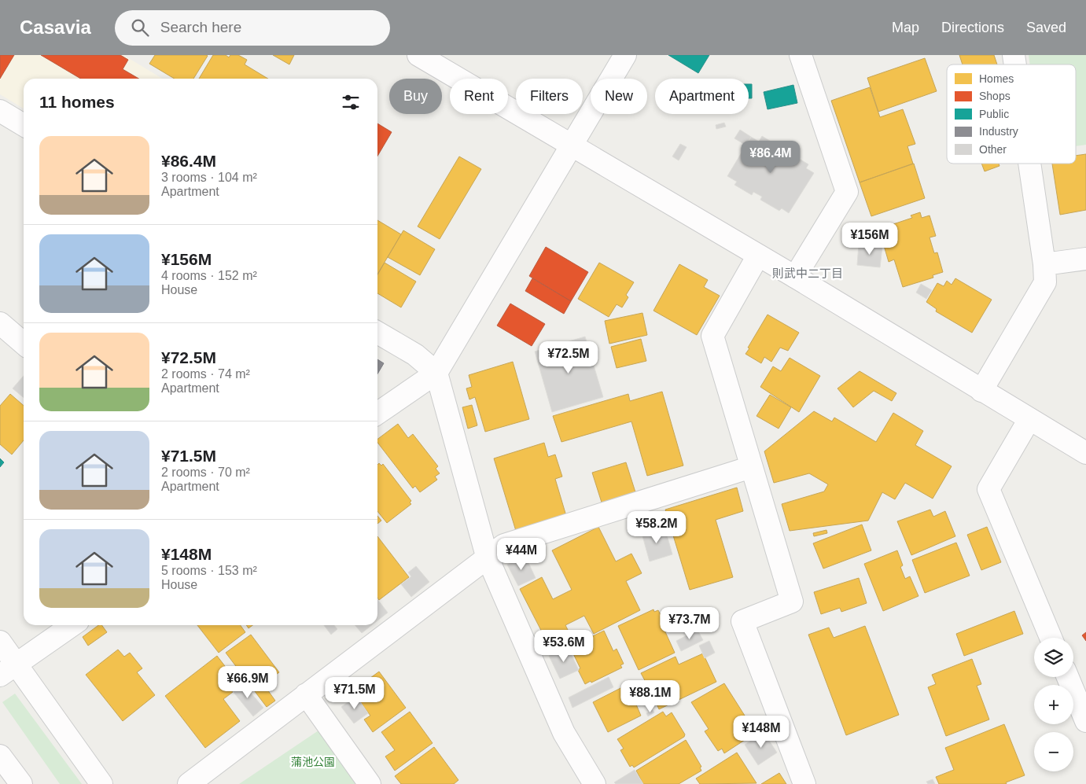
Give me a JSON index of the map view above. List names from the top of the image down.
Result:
{
  "districts": ["則武中二丁目"],
  "parks": ["蒲池公園"],
  "legend": [
    "Homes",
    "Shops",
    "Public",
    "Industry",
    "Other"
  ],
  "page": {
    "header": "Casavia",
    "search": "Search here",
    "nav": ["Map", "Directions", "Saved"],
    "chip": [
      "Buy",
      "Rent",
      "Filters",
      "New",
      "Apartment"
    ],
    "heading": "11 homes",
    "list": [
      {
        "name": "¥86.4M",
        "note": "3 rooms · 104 m² · Apartment"
      },
      {
        "name": "¥156M",
        "note": "4 rooms · 152 m² · House"
      },
      {
        "name": "¥72.5M",
        "note": "2 rooms · 74 m² · Apartment"
      },
      {
        "name": "¥71.5M",
        "note": "2 rooms · 70 m² · Apartment"
      },
      {
        "name": "¥148M",
        "note": "5 rooms · 153 m² · House"
      }
    ],
    "price": [
      "¥86.4M",
      "¥156M",
      "¥72.5M",
      "¥58.2M",
      "¥44M",
      "¥73.7M",
      "¥53.6M",
      "¥66.9M",
      "¥71.5M",
      "¥88.1M",
      "¥148M"
    ],
    "map_buttons": ["+", "−"]
  }
}
